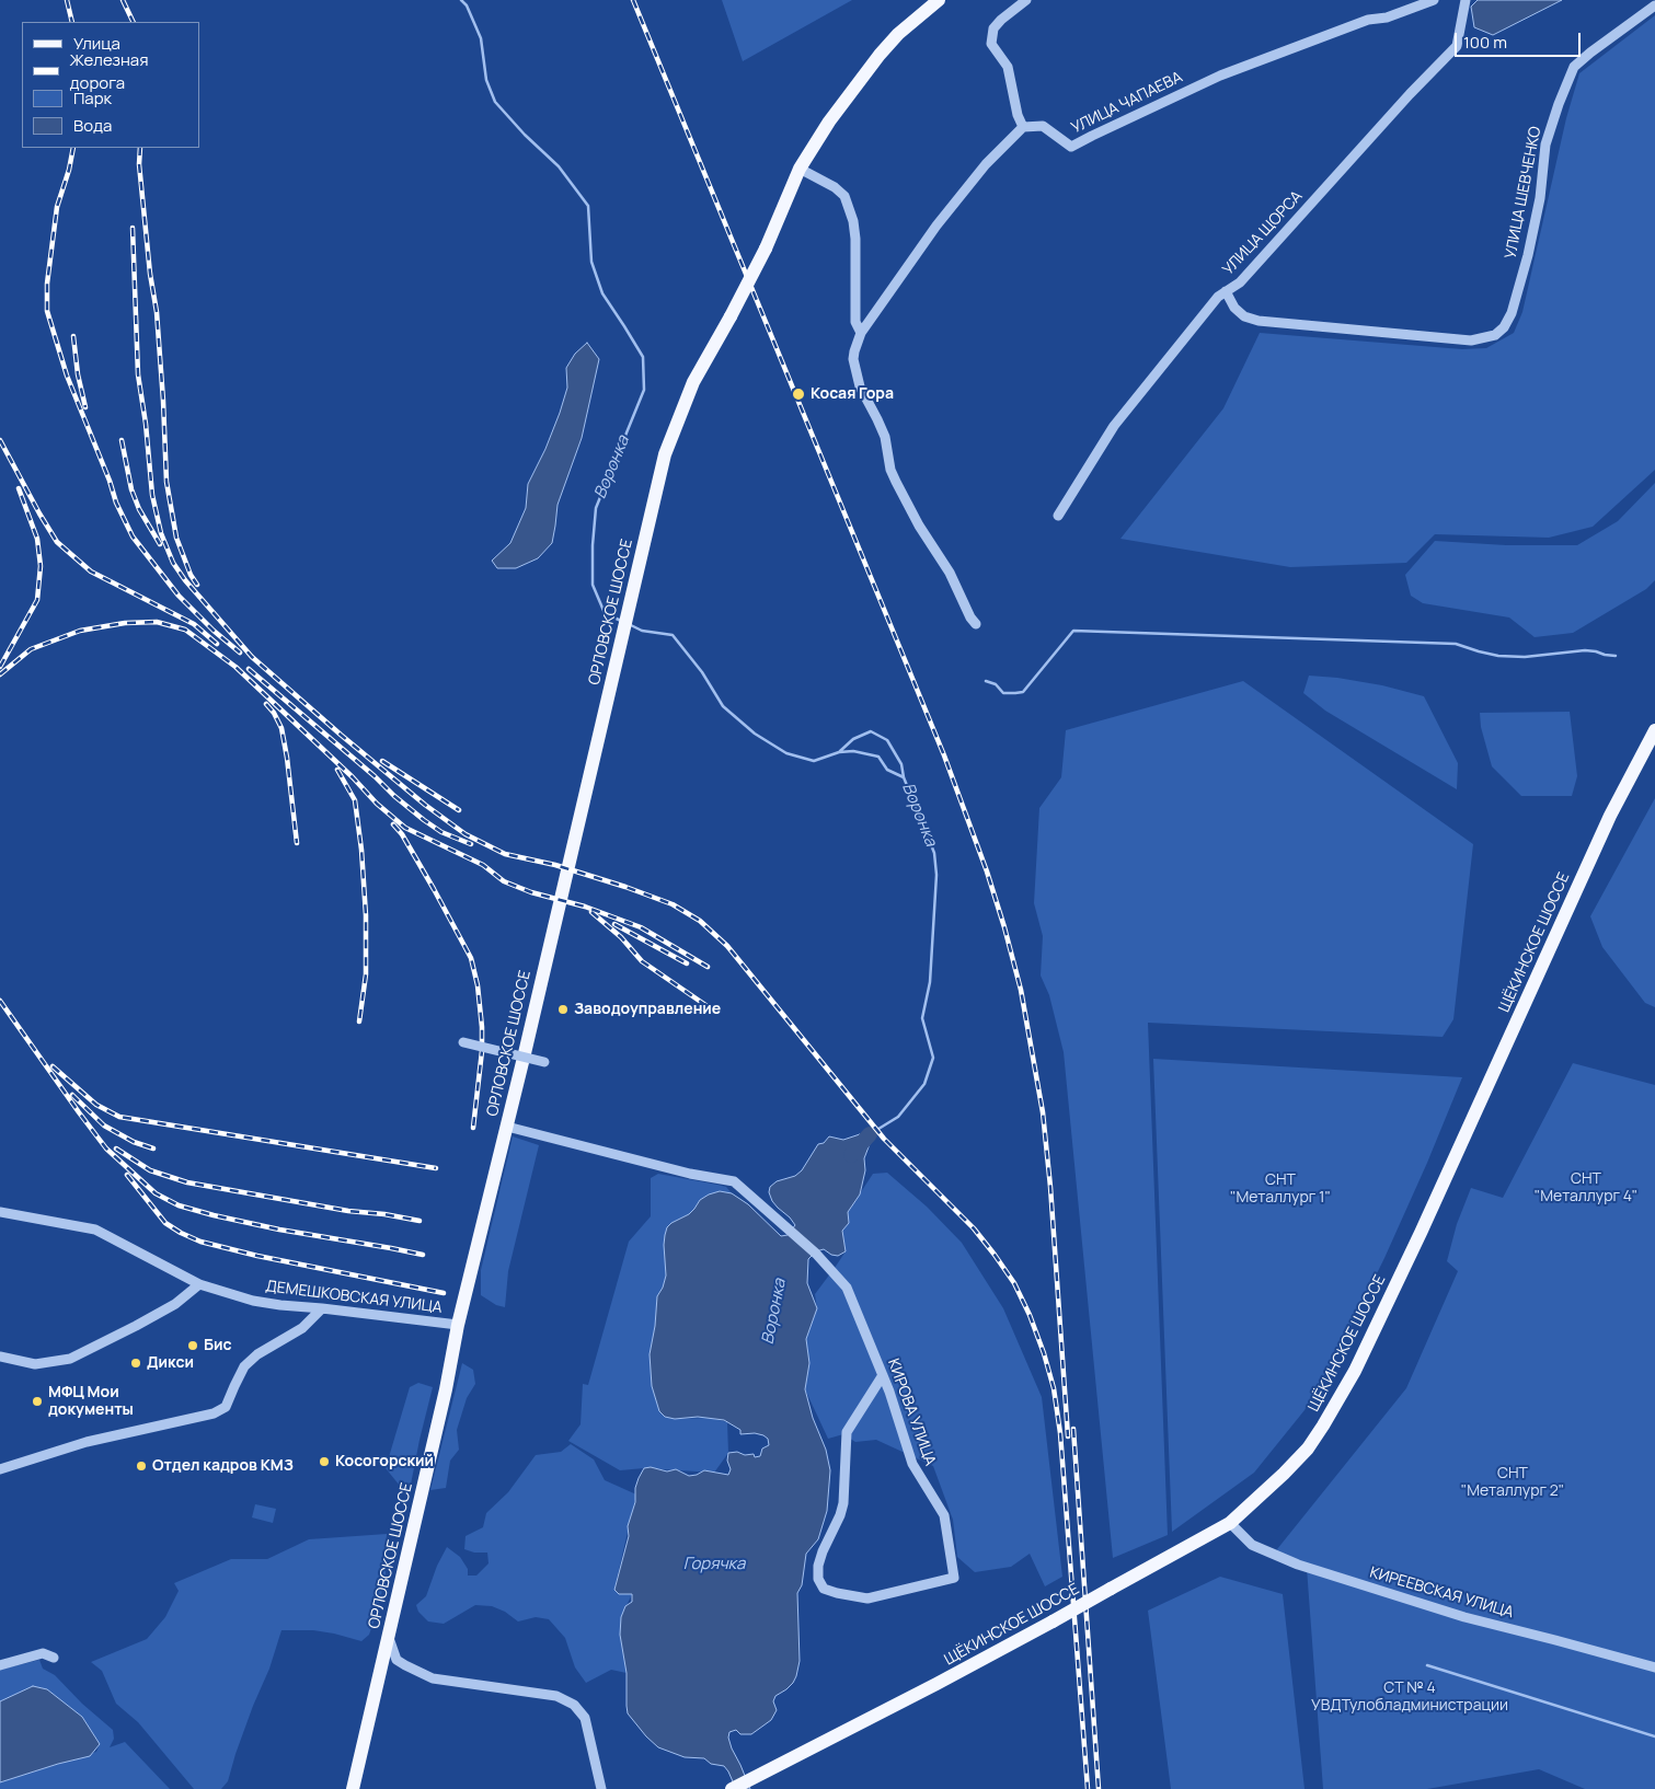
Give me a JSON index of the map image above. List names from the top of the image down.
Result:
{
  "streets": {
    "main road": ["ОРЛОВСКОЕ ШОССЕ", "ЩЁКИНСКОЕ ШОССЕ"],
    "street": [
      "УЛИЦА ЧАПАЕВА",
      "УЛИЦА ШЕВЧЕНКО",
      "УЛИЦА ЩОРСА",
      "ДЕМЕШКОВСКАЯ УЛИЦА",
      "КИРОВА УЛИЦА",
      "КИРЕЕВСКАЯ УЛИЦА"
    ]
  },
  "crossings": [
    ["УЛИЦА ШЕВЧЕНКО", "УЛИЦА ЩОРСА"],
    ["ОРЛОВСКОЕ ШОССЕ", "ДЕМЕШКОВСКАЯ УЛИЦА"],
    ["ОРЛОВСКОЕ ШОССЕ", "КИРОВА УЛИЦА"],
    ["ЩЁКИНСКОЕ ШОССЕ", "КИРЕЕВСКАЯ УЛИЦА"]
  ],
  "water": ["Воронка", "Горячка"],
  "parks": [
    "СНТ \"Металлург 4\"",
    "СНТ \"Металлург 1\"",
    "СНТ \"Металлург 2\"",
    "СТ № 4 УВДТулобладминистрации"
  ],
  "places": [
    "Косая Гора",
    "Заводоуправление",
    "Бис",
    "Дикси",
    "МФЦ Мои документы",
    "Косогорский",
    "Отдел кадров КМЗ"
  ],
  "legend": [
    "Улица",
    "Железная дорога",
    "Парк",
    "Вода"
  ],
  "scale_bar": "100 m"
}
